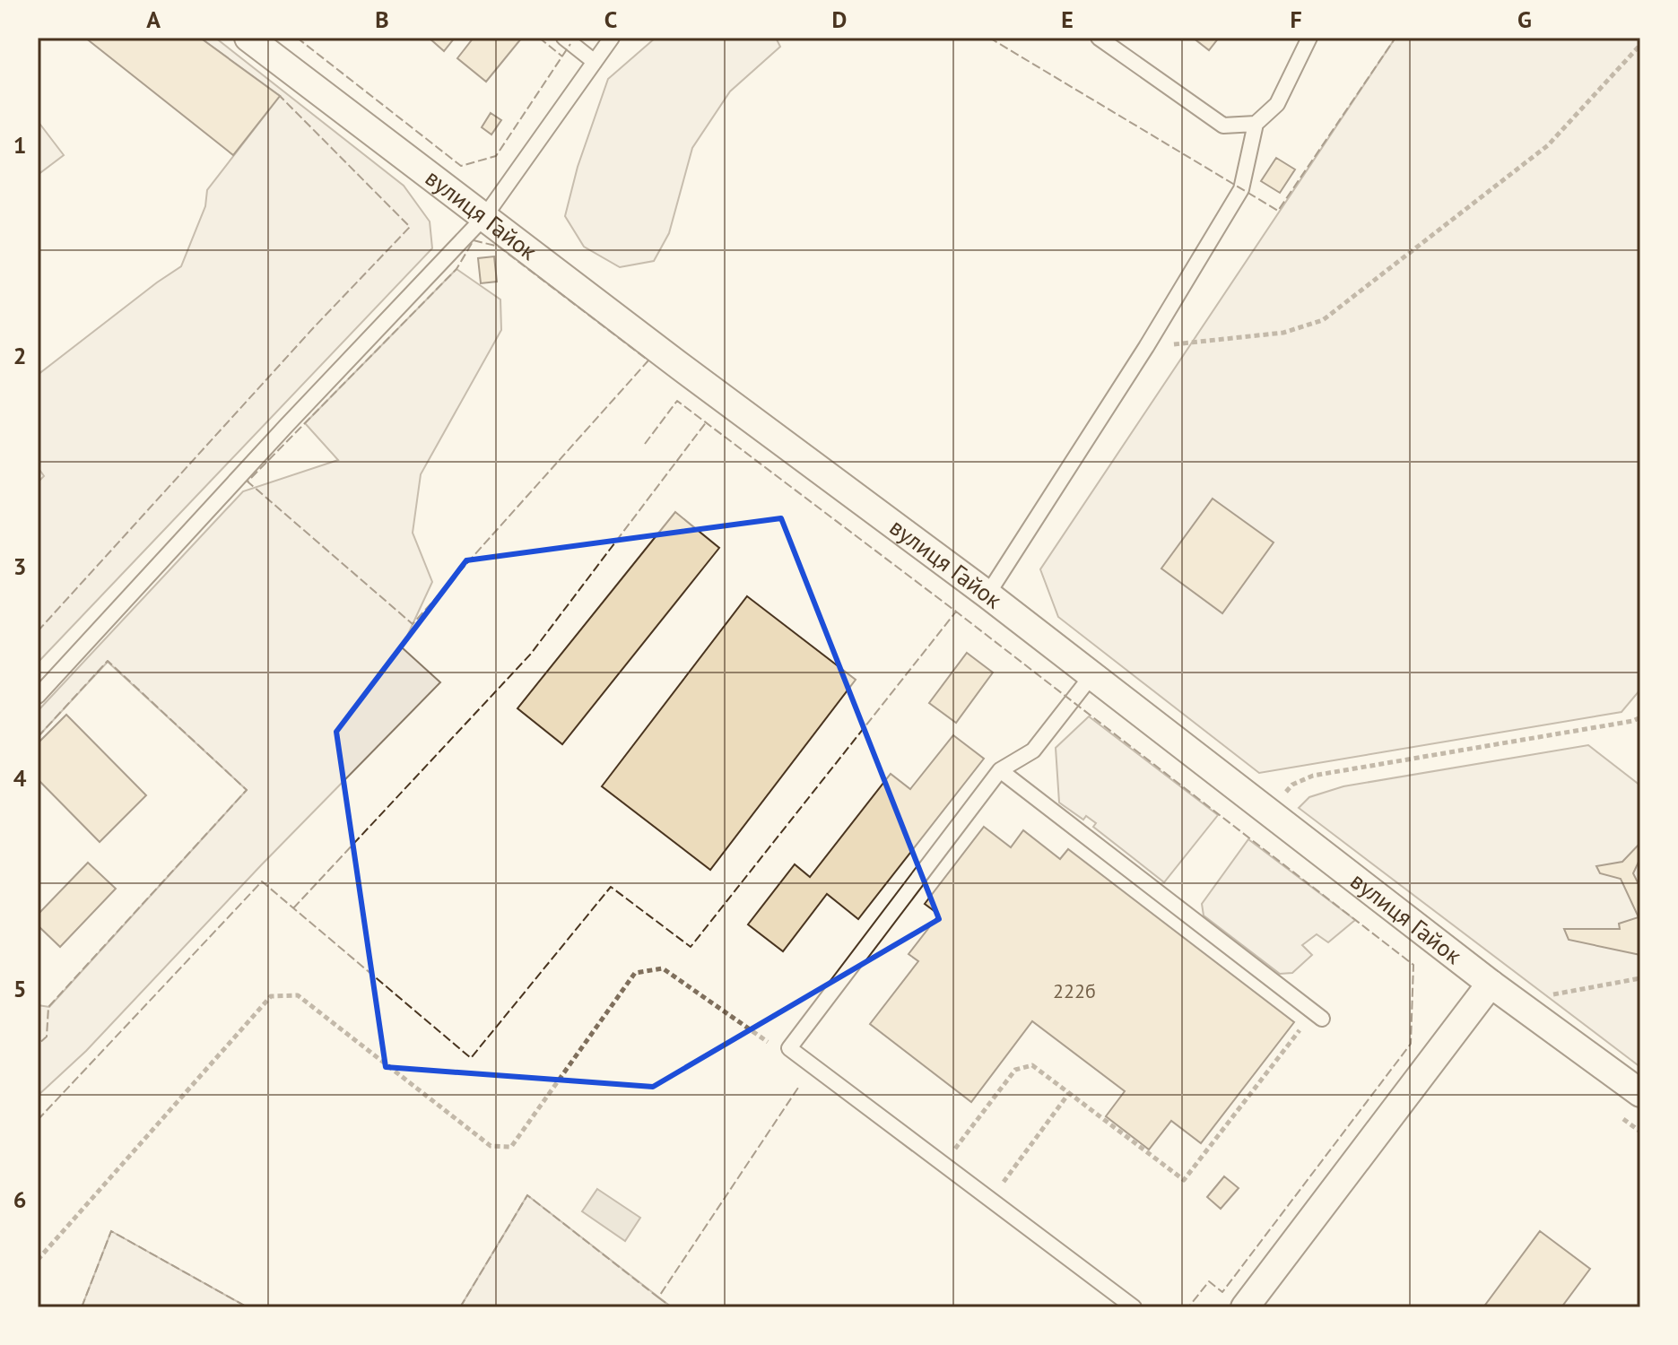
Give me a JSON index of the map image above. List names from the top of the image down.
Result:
{
  "streets": {
    "street": ["вулиця Гайок"]
  },
  "house_numbers": ["222б"],
  "grid": {
    "columns": [
      "A",
      "B",
      "C",
      "D",
      "E",
      "F",
      "G"
    ],
    "rows": [
      "1",
      "2",
      "3",
      "4",
      "5",
      "6"
    ]
  }
}
